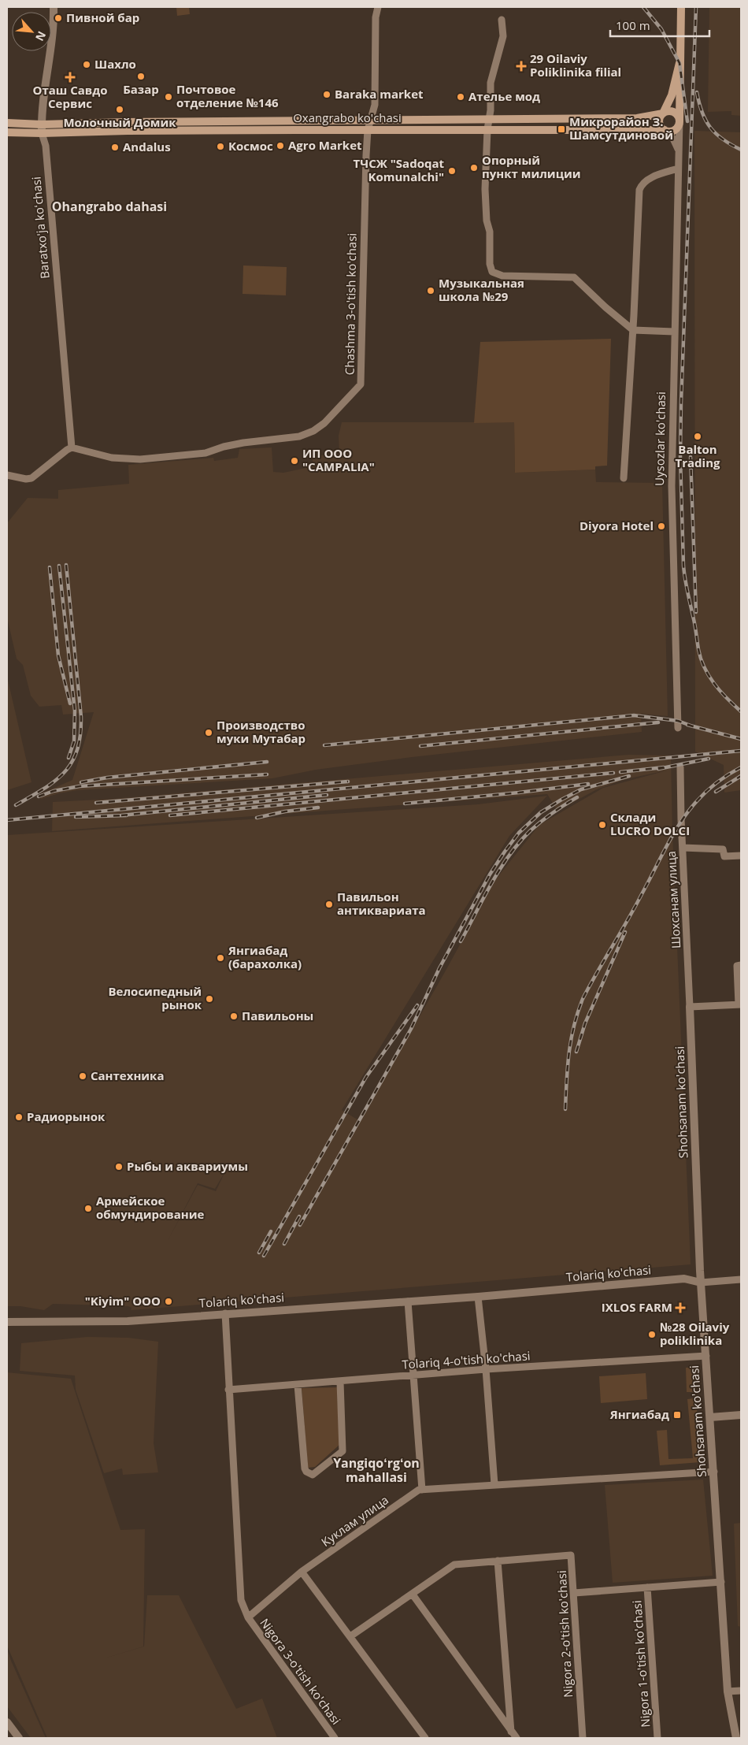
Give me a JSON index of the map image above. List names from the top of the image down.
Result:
{
  "streets": {
    "main road": ["Oxangrabo ko'chasi", "Uysozlar ko'chasi"],
    "street": [
      "Baratxoʻja koʻchasi",
      "Chashma 3-o'tish ko'chasi",
      "Шохсанам улица",
      "Shohsanam ko'chasi",
      "Tolariq ko'chasi",
      "Tolariq 4-o'tish ko'chasi",
      "Куклам улица",
      "Nigora 2-o'tish ko'chasi",
      "Nigora 1-o'tish ko'chasi",
      "Nigora 3-o'tish ko'chasi"
    ]
  },
  "crossings": [
    ["Oxangrabo ko'chasi", "Baratxoʻja koʻchasi"],
    ["Oxangrabo ko'chasi", "Chashma 3-o'tish ko'chasi"],
    ["Oxangrabo ko'chasi", "Uysozlar ko'chasi"],
    ["Baratxoʻja koʻchasi", "Chashma 3-o'tish ko'chasi"],
    ["Шохсанам улица", "Shohsanam ko'chasi"],
    ["Shohsanam ko'chasi", "Tolariq ko'chasi"],
    ["Shohsanam ko'chasi", "Tolariq 4-o'tish ko'chasi"],
    ["Shohsanam ko'chasi", "Nigora 1-o'tish ko'chasi"],
    ["Куклам улица", "Nigora 3-o'tish ko'chasi"],
    ["Nigora 2-o'tish ko'chasi", "Nigora 1-o'tish ko'chasi"]
  ],
  "districts": ["Ohangrabo dahasi", "Yangiqoʻrgʻon mahallasi"],
  "places": {
    "other": [
      "Пивной бар",
      "Шахло",
      "Базар",
      "Baraka market",
      "Почтовое отделение №146",
      "Ателье мод",
      "Молочный Домик",
      "Agro Market",
      "Космос",
      "Andalus",
      "Опорный пункт милиции",
      "ТЧСЖ \"Sadoqat Komunalchi\"",
      "Музыкальная школа №29",
      "Balton Trading",
      "ИП ООО \"CAMPALIA\"",
      "Diyora Hotel",
      "Производство муки Мутабар",
      "Склади LUCRO DOLCI",
      "Павильон антиквариата",
      "Янгиабад (барахолка)",
      "Велосипедный рынок",
      "Павильоны",
      "Сантехника",
      "Радиорынок",
      "Рыбы и аквариумы",
      "Армейское обмундирование",
      "\"Kiyim\" ООО",
      "№28 Oilaviy poliklinika"
    ],
    "health": ["29 Oilaviy Poliklinika filial", "Оташ Савдо Сервис", "IXLOS FARM"],
    "transit": ["Микрорайон З. Шамсутдиновой", "Янгиабад"]
  },
  "scale_bar": "100 m",
  "north": "bottom right"
}
